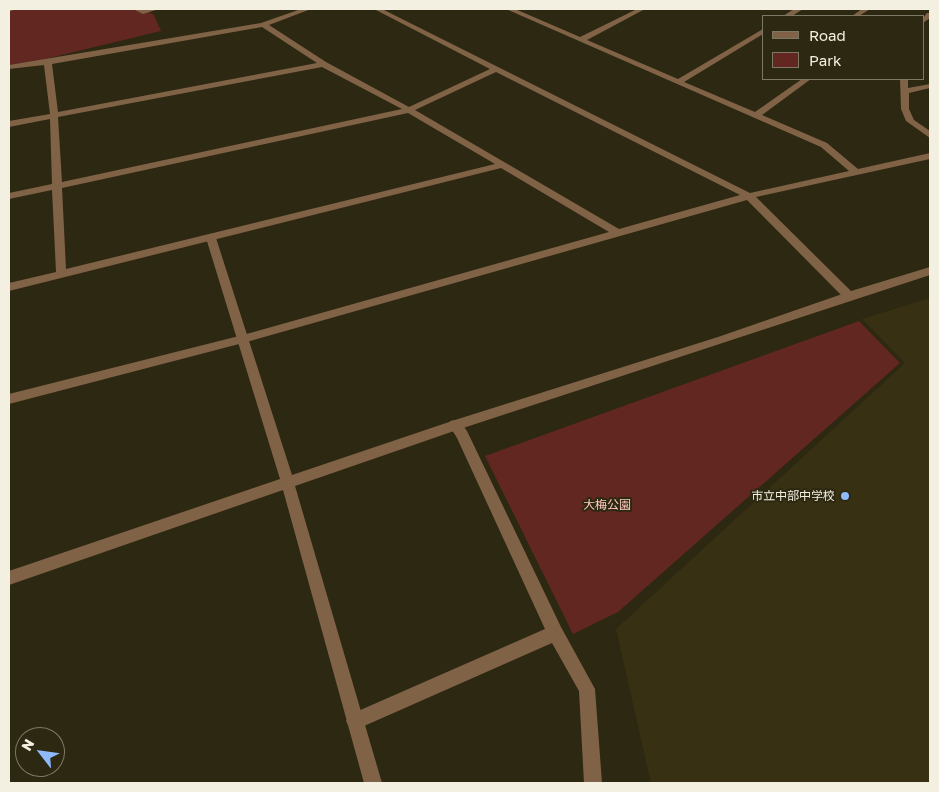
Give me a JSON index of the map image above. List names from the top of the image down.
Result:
{
  "parks": ["大梅公園"],
  "places": ["市立中部中学校"],
  "legend": ["Road", "Park"],
  "north": "top left"
}
